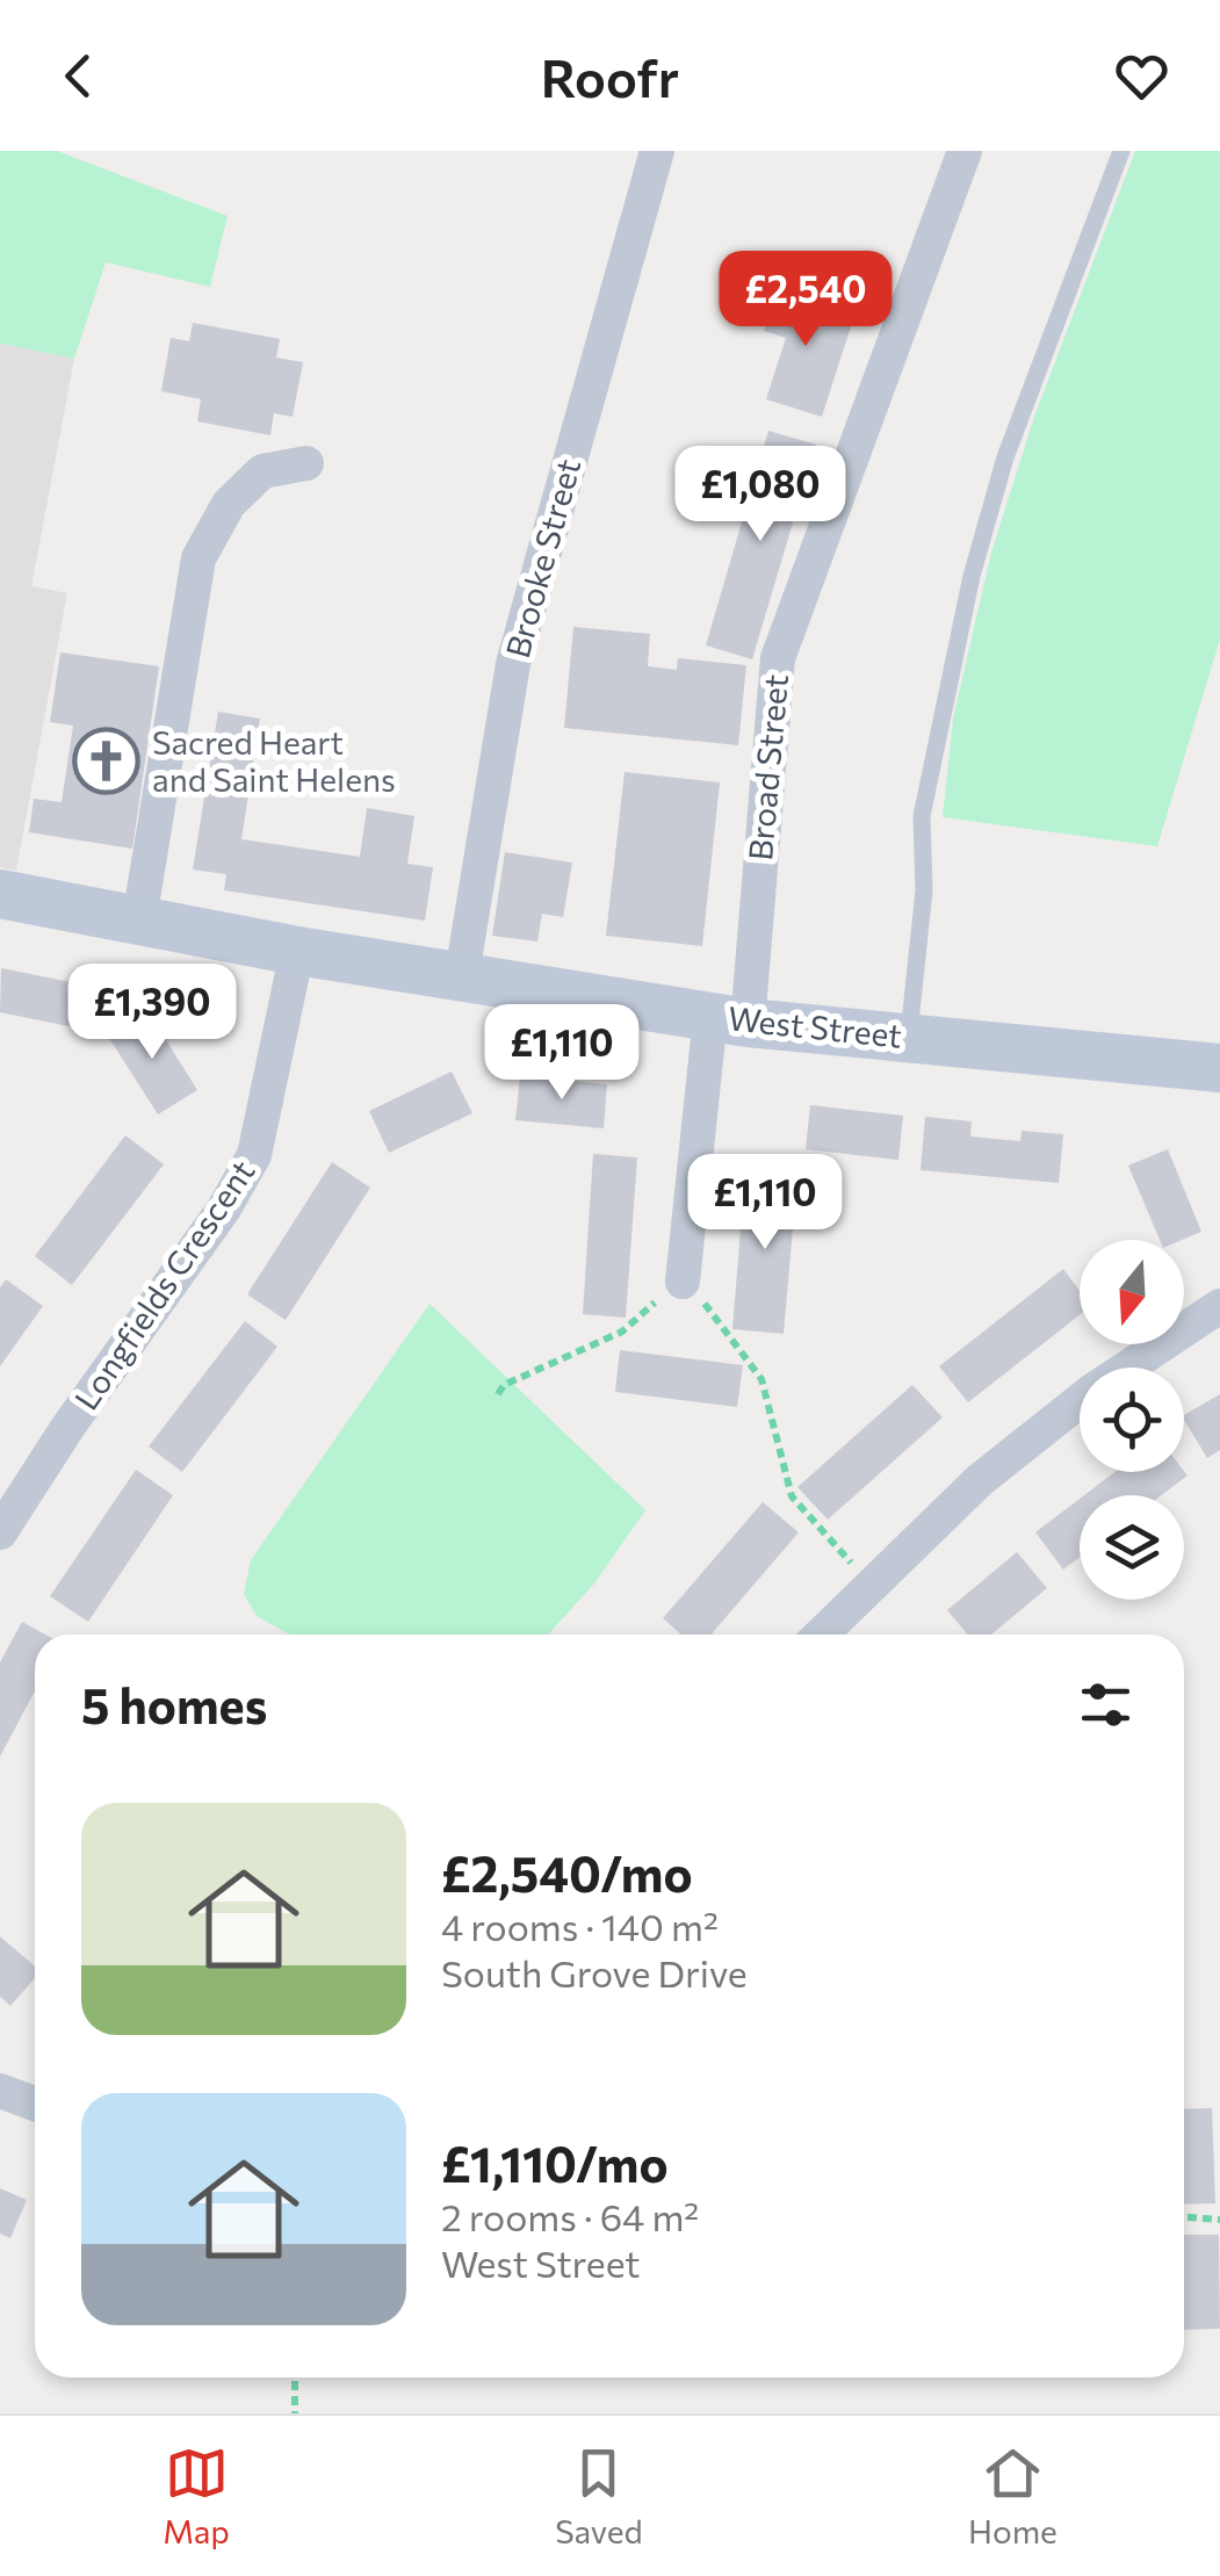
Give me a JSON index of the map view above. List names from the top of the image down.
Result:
{
  "streets": {
    "main road": ["West Street"],
    "street": ["Brooke Street", "Broad Street", "Longfields Crescent"]
  },
  "crossings": [
    ["Brooke Street", "West Street"],
    ["Broad Street", "West Street"],
    ["West Street", "Longfields Crescent"]
  ],
  "places": {
    "church": ["Sacred Heart and Saint Helens"]
  },
  "north": "bottom",
  "page": {
    "header": "Roofr",
    "price": [
      "£2,540",
      "£1,080",
      "£1,390",
      "£1,110",
      "£1,110"
    ],
    "heading": "5 homes",
    "list": [
      {
        "name": "£2,540/mo",
        "note": "4 rooms · 140 m² · South Grove Drive"
      },
      {
        "name": "£1,110/mo",
        "note": "2 rooms · 64 m² · West Street"
      }
    ],
    "tabs": ["Map", "Saved", "Home"]
  }
}
